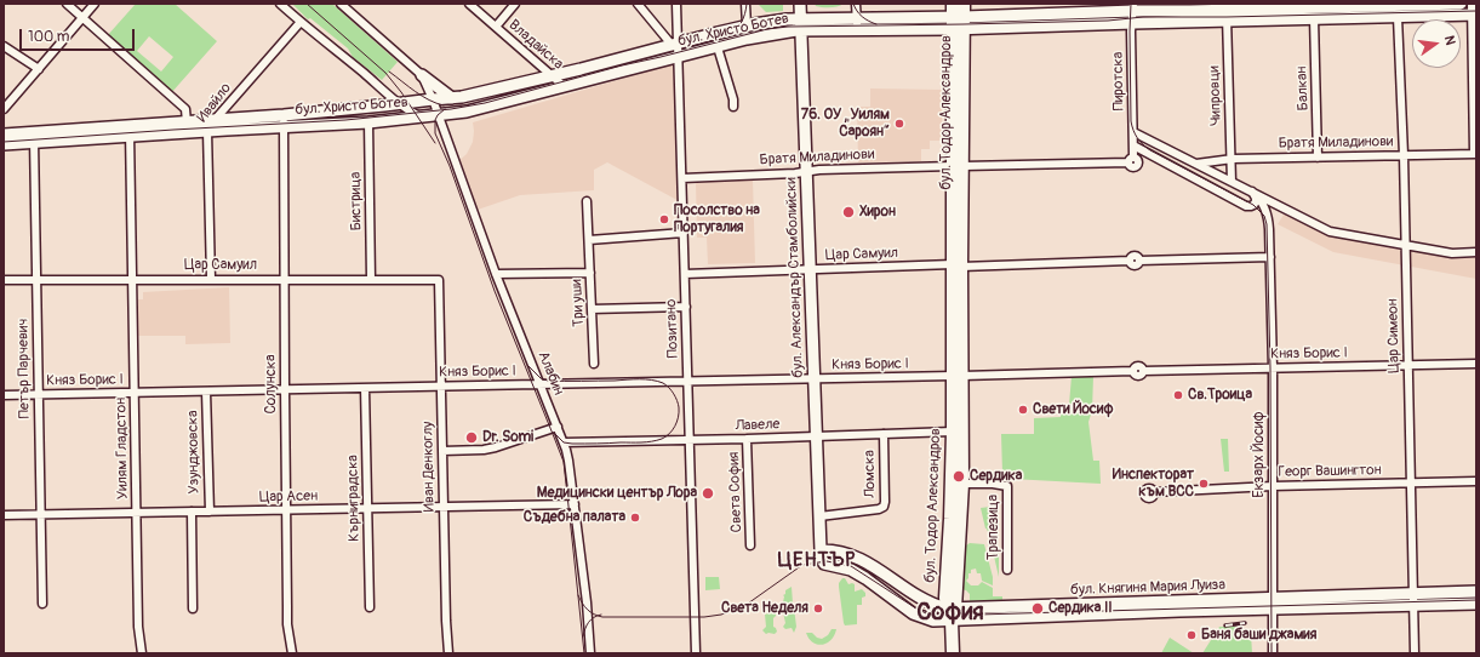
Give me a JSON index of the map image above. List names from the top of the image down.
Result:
{
  "streets": {
    "main road": [
      "бул. Христо Ботев",
      "бул. Тодор Александров",
      "бул. Александър Стамболийски",
      "бул. Княгиня Мария Луиза"
    ],
    "street": [
      "Владайска",
      "Пиротска",
      "Балкан",
      "Чипровци",
      "Ивайло",
      "Братя Миладинови",
      "Бистрица",
      "Цар Самуил",
      "Три уши",
      "Позитано",
      "Цар Симеон",
      "Княз Борис I",
      "Петър Парчевич",
      "Алабин",
      "Солунска",
      "Лавеле",
      "Уилям Гладстон",
      "Узунджовска",
      "Екзарх Йосиф",
      "Иван Денкоглу",
      "Георг Вашингтон",
      "Ломска",
      "Света София",
      "Цар Асен",
      "Кърниградска",
      "Трапезица"
    ]
  },
  "crossings": [
    ["бул. Христо Ботев", "Владайска"],
    ["бул. Христо Ботев", "Пиротска"],
    ["бул. Христо Ботев", "Балкан"],
    ["бул. Христо Ботев", "Чипровци"],
    ["бул. Христо Ботев", "Ивайло"],
    ["бул. Христо Ботев", "бул. Тодор Александров"],
    ["бул. Христо Ботев", "Бистрица"],
    ["бул. Христо Ботев", "бул. Александър Стамболийски"],
    ["бул. Христо Ботев", "Позитано"],
    ["бул. Христо Ботев", "Цар Симеон"],
    ["бул. Христо Ботев", "Петър Парчевич"],
    ["бул. Христо Ботев", "Алабин"],
    ["бул. Христо Ботев", "Солунска"],
    ["бул. Христо Ботев", "Уилям Гладстон"],
    ["Пиротска", "Братя Миладинови"],
    ["Балкан", "Братя Миладинови"],
    ["Чипровци", "Братя Миладинови"],
    ["Ивайло", "Цар Самуил"],
    ["бул. Тодор Александров", "Братя Миладинови"],
    ["бул. Тодор Александров", "Цар Самуил"],
    ["бул. Тодор Александров", "Княз Борис I"],
    ["бул. Тодор Александров", "Лавеле"],
    ["бул. Тодор Александров", "Трапезица"],
    ["бул. Тодор Александров", "бул. Княгиня Мария Луиза"],
    ["Братя Миладинови", "бул. Александър Стамболийски"],
    ["Братя Миладинови", "Позитано"],
    ["Братя Миладинови", "Цар Симеон"],
    ["Бистрица", "Цар Самуил"],
    ["Цар Самуил", "бул. Александър Стамболийски"],
    ["Цар Самуил", "Позитано"],
    ["Цар Самуил", "Петър Парчевич"],
    ["Цар Самуил", "Солунска"],
    ["Цар Самуил", "Уилям Гладстон"],
    ["Цар Самуил", "Екзарх Йосиф"],
    ["Цар Самуил", "Иван Денкоглу"],
    ["бул. Александър Стамболийски", "Княз Борис I"],
    ["бул. Александър Стамболийски", "Лавеле"],
    ["бул. Александър Стамболийски", "Ломска"],
    ["бул. Александър Стамболийски", "бул. Княгиня Мария Луиза"],
    ["Позитано", "Княз Борис I"],
    ["Позитано", "Лавеле"],
    ["Цар Симеон", "Княз Борис I"],
    ["Цар Симеон", "Георг Вашингтон"],
    ["Цар Симеон", "бул. Княгиня Мария Луиза"],
    ["Княз Борис I", "Петър Парчевич"],
    ["Княз Борис I", "Алабин"],
    ["Княз Борис I", "Солунска"],
    ["Княз Борис I", "Уилям Гладстон"],
    ["Княз Борис I", "Узунджовска"],
    ["Княз Борис I", "Екзарх Йосиф"],
    ["Княз Борис I", "Иван Денкоглу"],
    ["Княз Борис I", "Кърниградска"],
    ["Петър Парчевич", "Цар Асен"],
    ["Алабин", "Лавеле"],
    ["Алабин", "Цар Асен"],
    ["Солунска", "Цар Асен"],
    ["Лавеле", "Ломска"],
    ["Лавеле", "Света София"],
    ["Уилям Гладстон", "Цар Асен"],
    ["Узунджовска", "Цар Асен"],
    ["Екзарх Йосиф", "Георг Вашингтон"],
    ["Екзарх Йосиф", "бул. Княгиня Мария Луиза"],
    ["Иван Денкоглу", "Цар Асен"],
    ["Цар Асен", "Кърниградска"]
  ],
  "districts": ["ЦЕНТЪР", "София"],
  "places": [
    "76. ОУ „Уилям Сароян“",
    "Хирон",
    "Посолство на Португалия",
    "Св.Троица",
    "Свети Йосиф",
    "Dr. Somi",
    "Сердика",
    "Инспекторат към ВСС",
    "Медицински център Лора",
    "Съдебна палата",
    "Света Неделя",
    "Сердика II",
    "Баня баши джамия"
  ],
  "scale_bar": "100 m",
  "north": "right"
}
